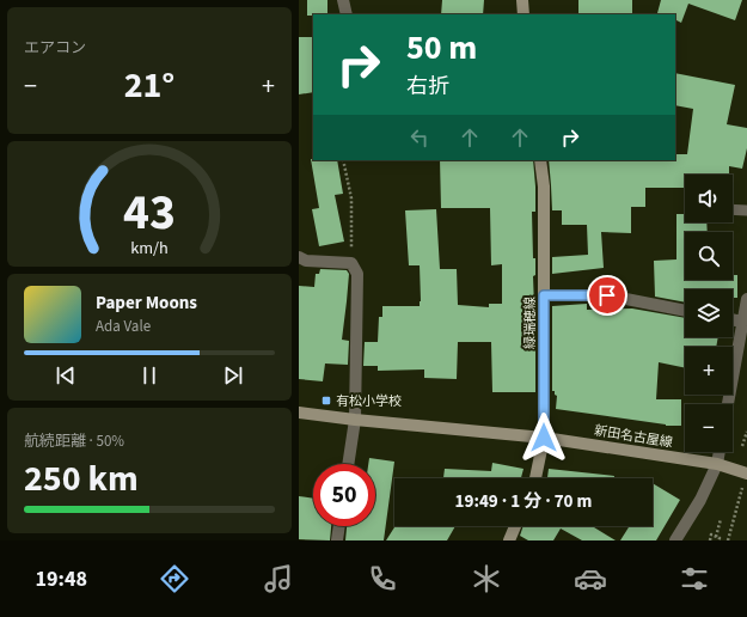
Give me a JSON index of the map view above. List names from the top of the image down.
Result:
{
  "streets": {
    "main road": ["緑瑞穂線", "新田名古屋線"]
  },
  "crossings": [
    ["緑瑞穂線", "新田名古屋線"]
  ],
  "places": {
    "transit": ["有松小学校"]
  },
  "page": {
    "tile": [
      "エアコン",
      ["航続距離 · 50%", "250 km"]
    ],
    "turn": ["50 m", "右折"],
    "heat": ["−", "21°", "+"],
    "map_buttons": ["+", "−"],
    "song": ["Paper Moons", "Ada Vale"],
    "limit": "50",
    "trip": "19:49 · 1 分 · 70 m",
    "tabs": "19:48",
    "gauge": ["43", "km/h"]
  }
}
